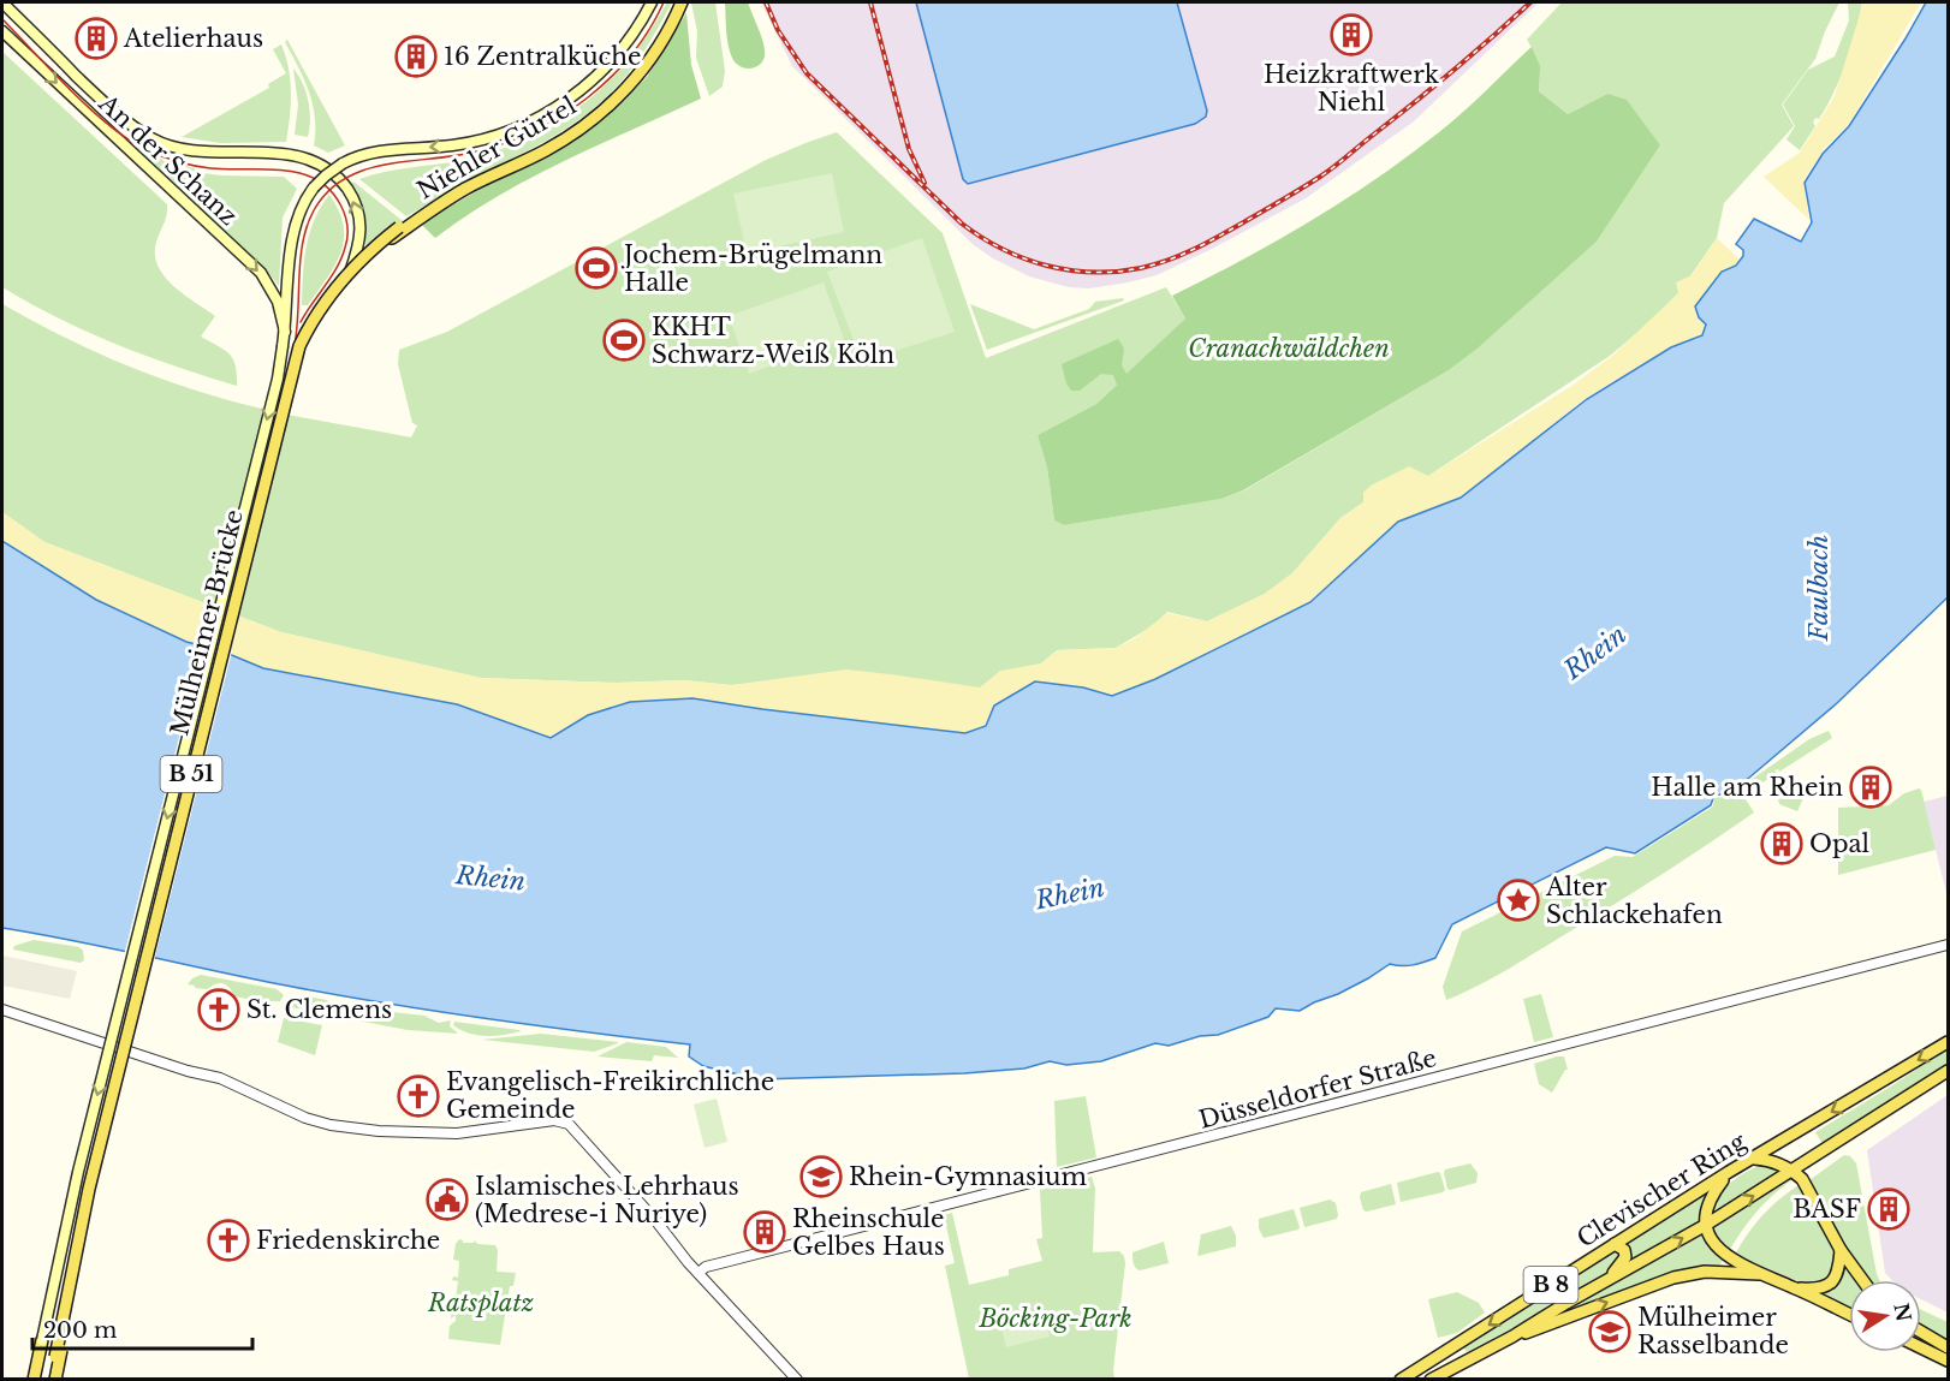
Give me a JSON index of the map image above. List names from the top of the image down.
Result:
{
  "streets": {
    "main road": [
      "Niehler Gürtel",
      "An der Schanz",
      "Mülheimer Brücke",
      "B 51",
      "Clevischer Ring",
      "B 8"
    ],
    "street": ["Düsseldorfer Straße"]
  },
  "crossings": [
    ["Niehler Gürtel", "An der Schanz"],
    ["Niehler Gürtel", "Mülheimer Brücke"],
    ["An der Schanz", "Mülheimer Brücke"],
    ["Clevischer Ring", "B 8"]
  ],
  "water": ["Faulbach", "Rhein"],
  "parks": ["Cranachwäldchen", "Ratsplatz", "Böcking-Park"],
  "places": {
    "building": [
      "Heizkraftwerk Niehl",
      "Atelierhaus",
      "16 Zentralküche",
      "Halle am Rhein",
      "Opal",
      "BASF",
      "Rheinschule Gelbes Haus"
    ],
    "sports": ["Jochem-Brügelmann Halle", "KKHT Schwarz-Weiß Köln"],
    "place": ["Alter Schlackehafen"],
    "church": ["St. Clemens", "Evangelisch-Freikirchliche Gemeinde", "Friedenskirche"],
    "school or university": ["Rhein-Gymnasium", "Mülheimer Rasselbande"],
    "public building": ["Islamisches Lehrhaus (Medrese-i Nuriye)"]
  },
  "scale_bar": "200 m",
  "north": "right"
}
